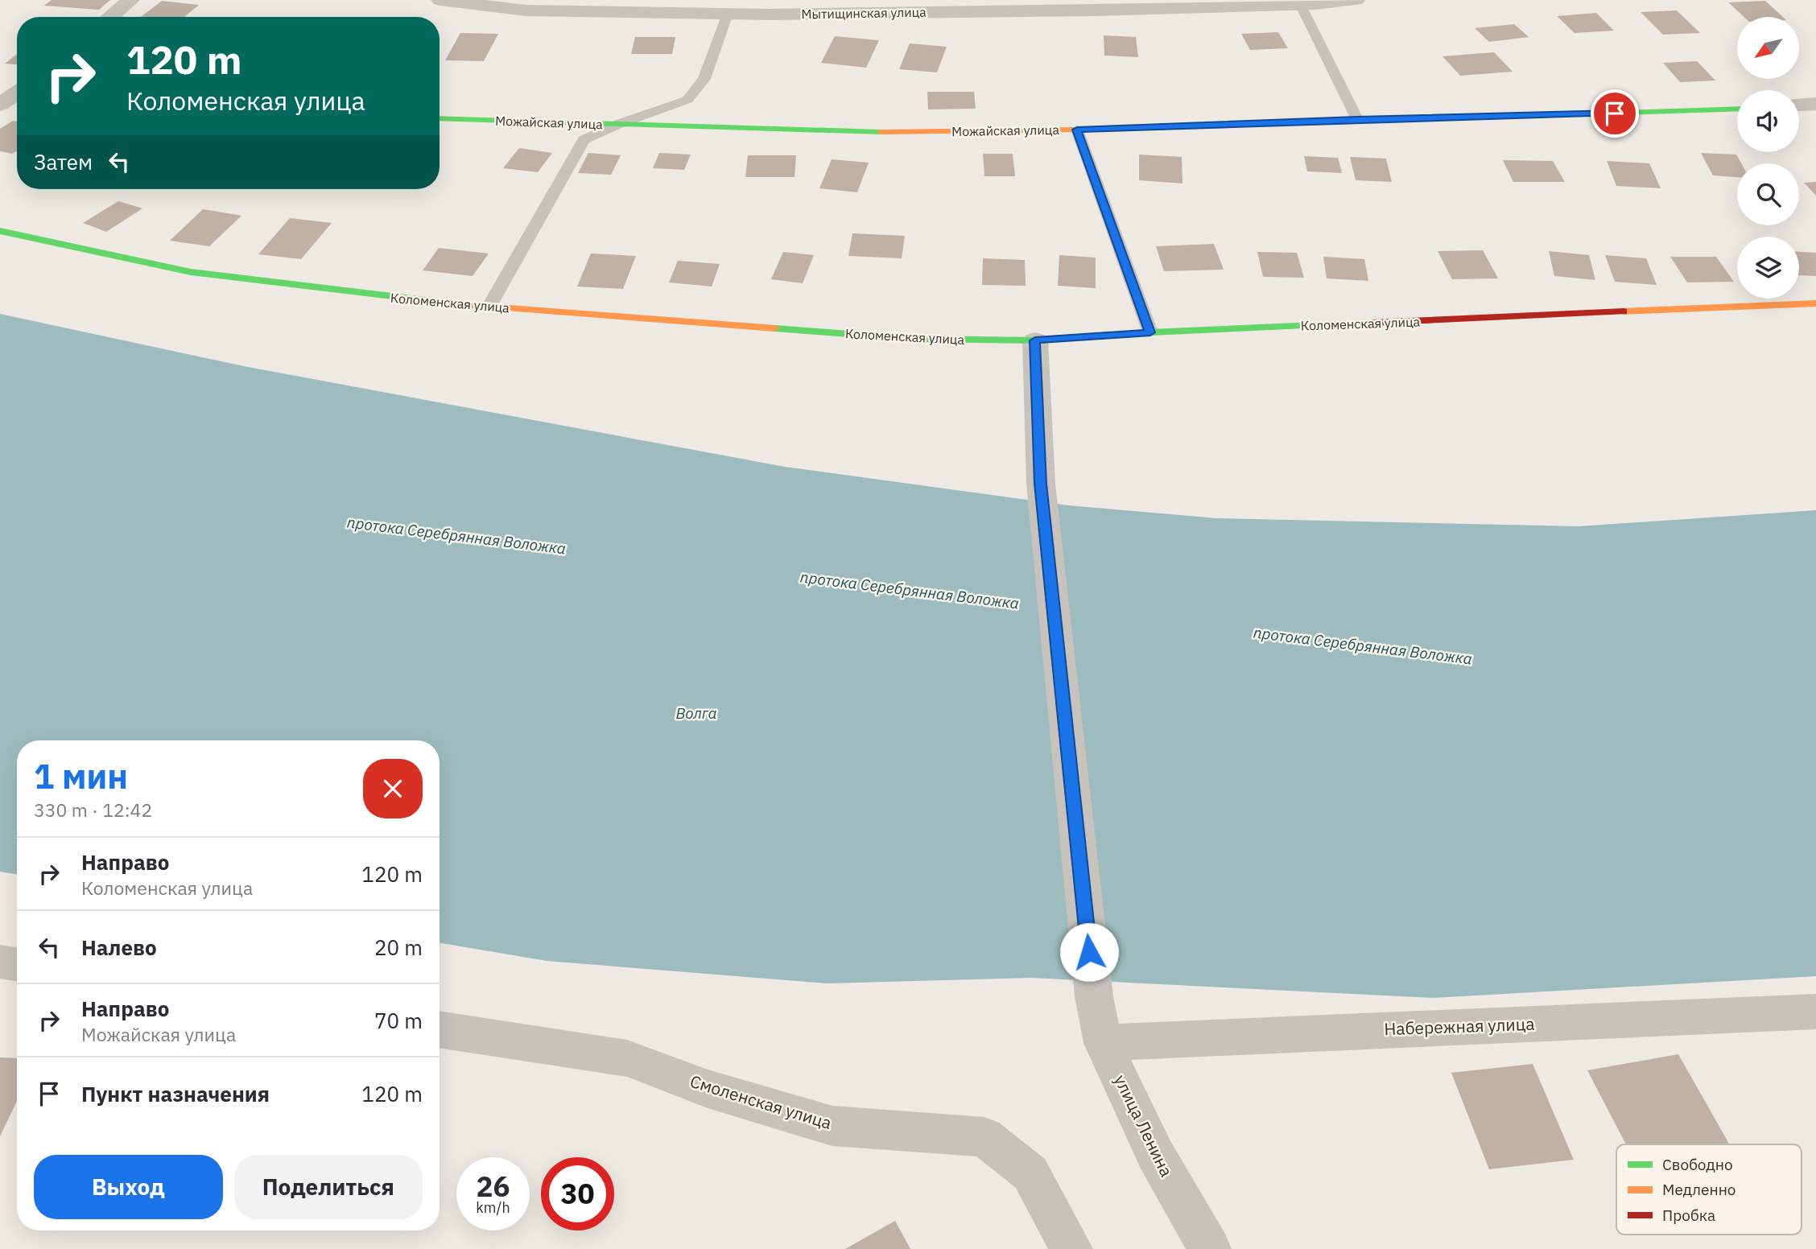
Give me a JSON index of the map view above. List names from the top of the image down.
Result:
{
  "streets": {
    "street": [
      "Мытищинская улица",
      "Можайская улица",
      "Коломенская улица",
      "Набережная улица",
      "Смоленская улица",
      "улица Ленина"
    ]
  },
  "crossings": [
    ["Коломенская улица", "улица Ленина"],
    ["Набережная улица", "улица Ленина"]
  ],
  "water": ["протока Серебрянная Воложка", "Волга"],
  "legend": ["Свободно", "Медленно", "Пробка"],
  "north": "bottom left",
  "page": {
    "turn": ["120 m", "Коломенская улица"],
    "then": "Затем",
    "heading": ["1 мин", "330 m · 12:42"],
    "list": [
      {
        "name": "Направо",
        "note": "Коломенская улица",
        "value": "120 m"
      },
      {
        "name": "Налево",
        "value": "20 m"
      },
      {
        "name": "Направо",
        "note": "Можайская улица",
        "value": "70 m"
      },
      {
        "name": "Пункт назначения",
        "value": "120 m"
      }
    ],
    "buttons": ["Выход", "Поделиться"],
    "speed": "26 km/h",
    "limit": "30"
  }
}
